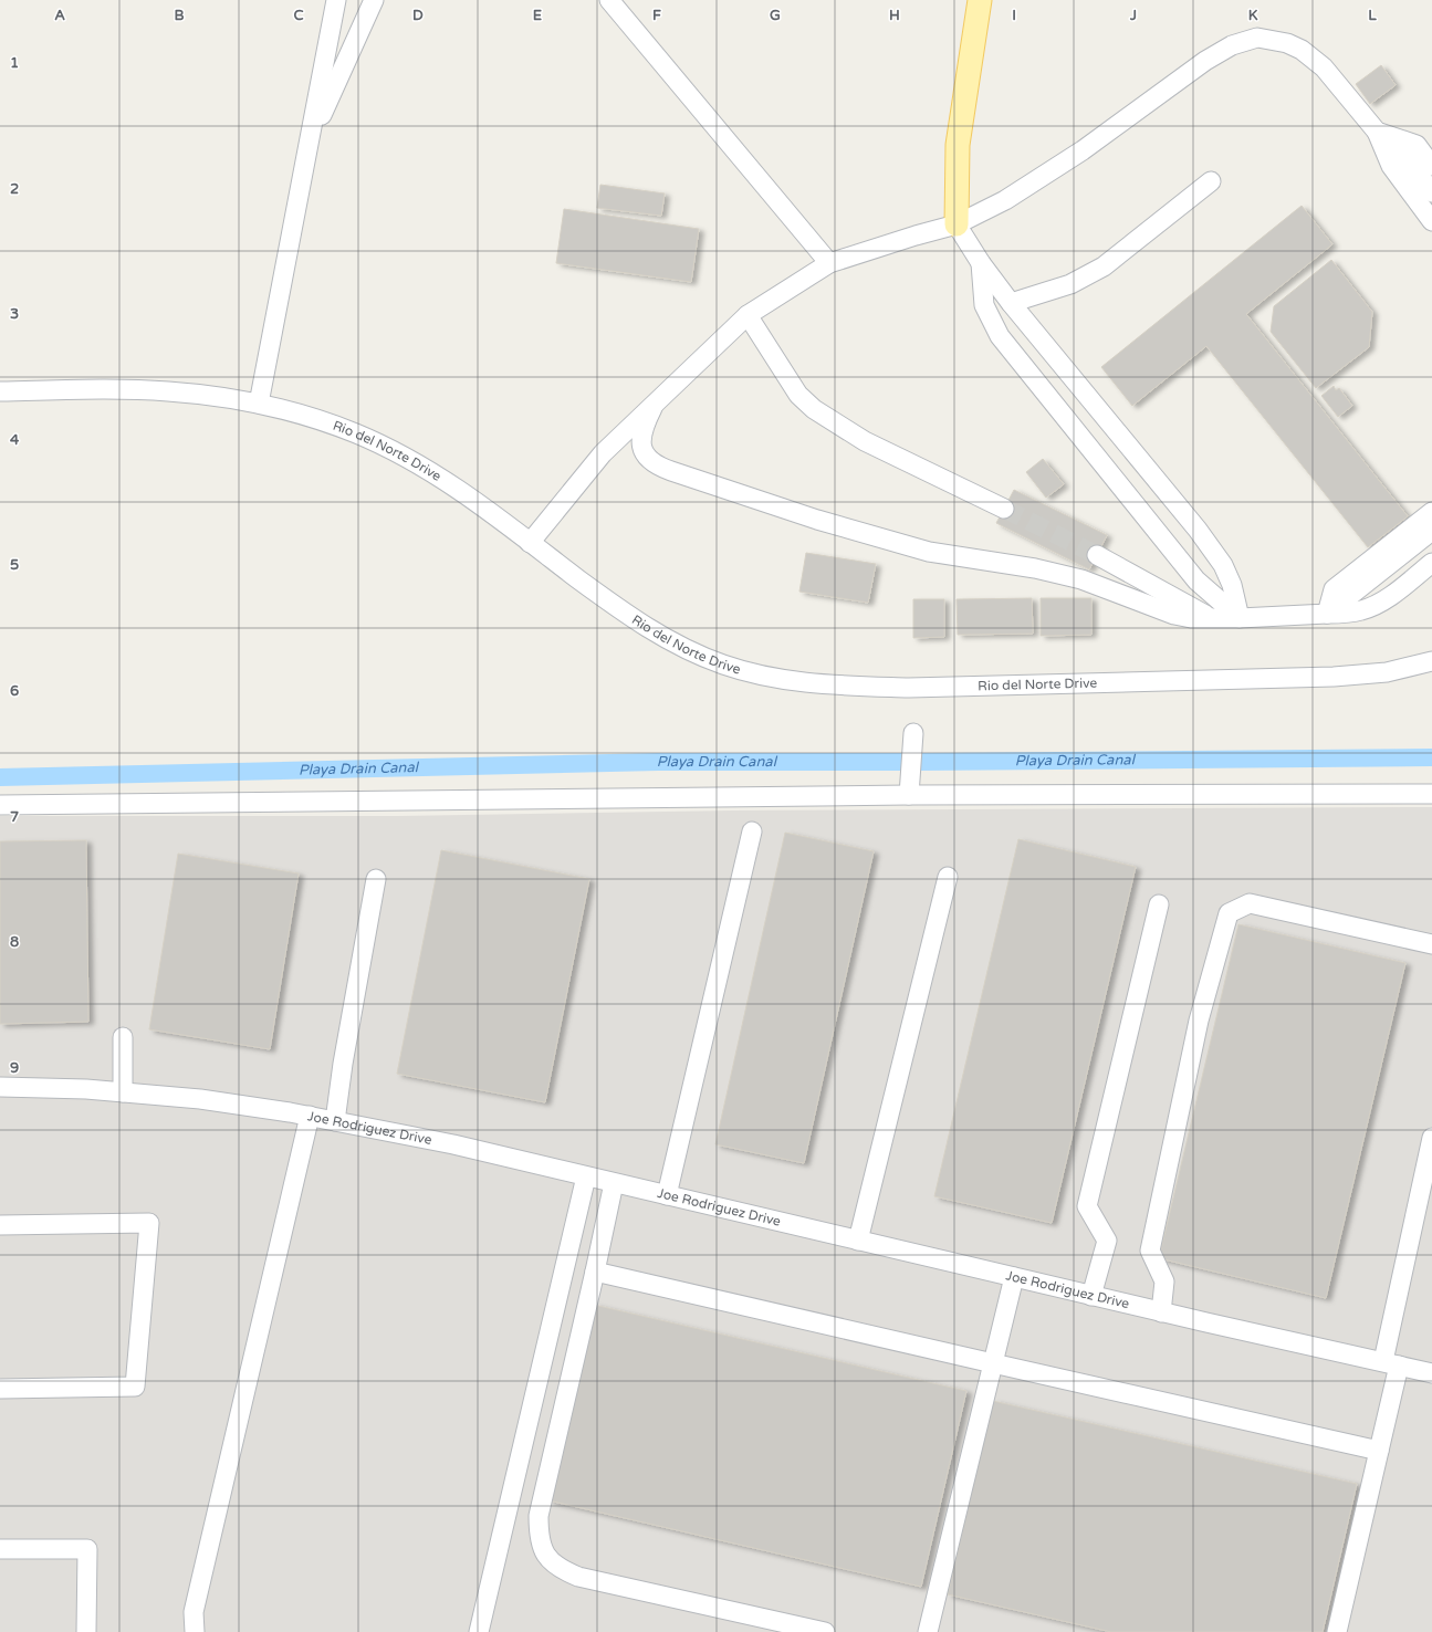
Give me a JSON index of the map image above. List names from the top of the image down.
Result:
{
  "streets": {
    "street": ["Rio del Norte Drive", "Joe Rodriguez Drive"]
  },
  "water": ["Playa Drain Canal"],
  "grid": {
    "columns": [
      "A",
      "B",
      "C",
      "D",
      "E",
      "F",
      "G",
      "H",
      "I",
      "J",
      "K",
      "L"
    ],
    "rows": [
      "1",
      "2",
      "3",
      "4",
      "5",
      "6",
      "7",
      "8",
      "9"
    ]
  }
}
